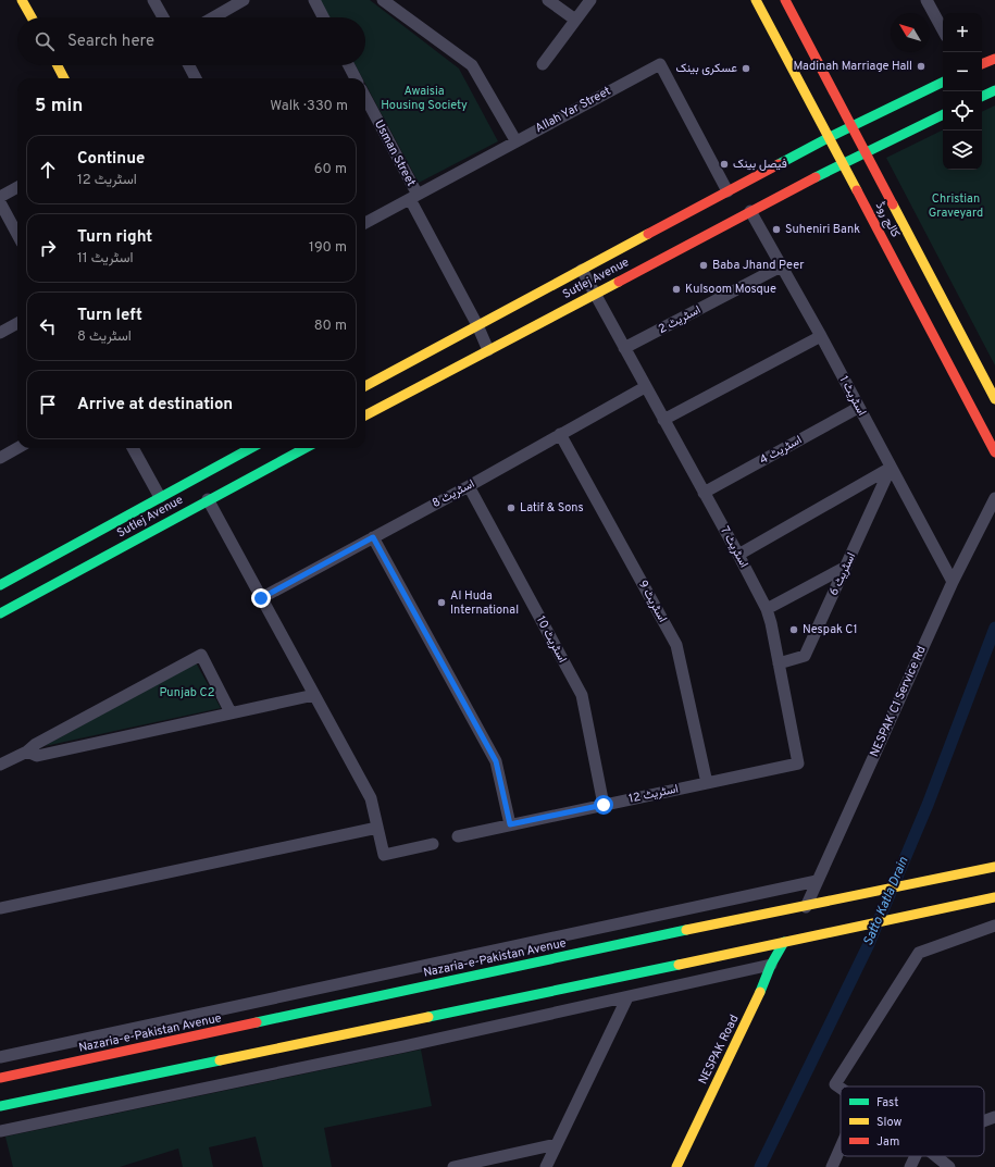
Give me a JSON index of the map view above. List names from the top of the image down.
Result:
{
  "streets": {
    "main road": [
      "کالج روڈ",
      "Sutlej Avenue",
      "Nazaria-e-Pakistan Avenue",
      "NESPAK Road"
    ],
    "street": [
      "Allah Yar Street",
      "Usman Street",
      "اسٹریٹ 2",
      "اسٹریٹ 1",
      "اسٹریٹ 4",
      "اسٹریٹ 8",
      "اسٹریٹ 7",
      "اسٹریٹ 6",
      "اسٹریٹ 9",
      "اسٹریٹ 10",
      "NESPAK C1 Service Rd",
      "اسٹریٹ 12"
    ]
  },
  "crossings": [
    ["Allah Yar Street", "Usman Street"],
    ["Allah Yar Street", "Sutlej Avenue"],
    ["Usman Street", "Sutlej Avenue"],
    ["کالج روڈ", "Sutlej Avenue"],
    ["Sutlej Avenue", "اسٹریٹ 1"],
    ["Sutlej Avenue", "اسٹریٹ 7"],
    ["اسٹریٹ 2", "اسٹریٹ 1"],
    ["اسٹریٹ 2", "اسٹریٹ 7"],
    ["اسٹریٹ 1", "اسٹریٹ 4"],
    ["اسٹریٹ 1", "اسٹریٹ 6"],
    ["اسٹریٹ 1", "NESPAK C1 Service Rd"],
    ["اسٹریٹ 4", "اسٹریٹ 7"],
    ["اسٹریٹ 8", "اسٹریٹ 7"],
    ["اسٹریٹ 8", "اسٹریٹ 9"],
    ["اسٹریٹ 8", "اسٹریٹ 10"],
    ["اسٹریٹ 7", "اسٹریٹ 6"],
    ["اسٹریٹ 7", "اسٹریٹ 12"],
    ["اسٹریٹ 9", "اسٹریٹ 12"],
    ["اسٹریٹ 10", "اسٹریٹ 12"],
    ["NESPAK C1 Service Rd", "Nazaria-e-Pakistan Avenue"]
  ],
  "water": ["Satto Katla Drain"],
  "parks": ["Awaisia Housing Society", "Christian Graveyard", "Punjab C2"],
  "places": [
    "Madinah Marriage Hall",
    "عسکری بینک",
    "فیصل بینک",
    "Suheniri Bank",
    "Baba Jhand Peer",
    "Kulsoom Mosque",
    "Latif & Sons",
    "Al Huda International",
    "Nespak C1"
  ],
  "legend": ["Fast", "Slow", "Jam"],
  "north": "top left",
  "page": {
    "map_buttons": ["+", "−"],
    "search": "Search here",
    "heading": ["5 min", "Walk · 330 m"],
    "list": [
      ["Continue", "اسٹریٹ 12", "60 m"],
      ["Turn right", "اسٹریٹ 11", "190 m"],
      ["Turn left", "اسٹریٹ 8", "80 m"],
      "Arrive at destination"
    ]
  }
}
